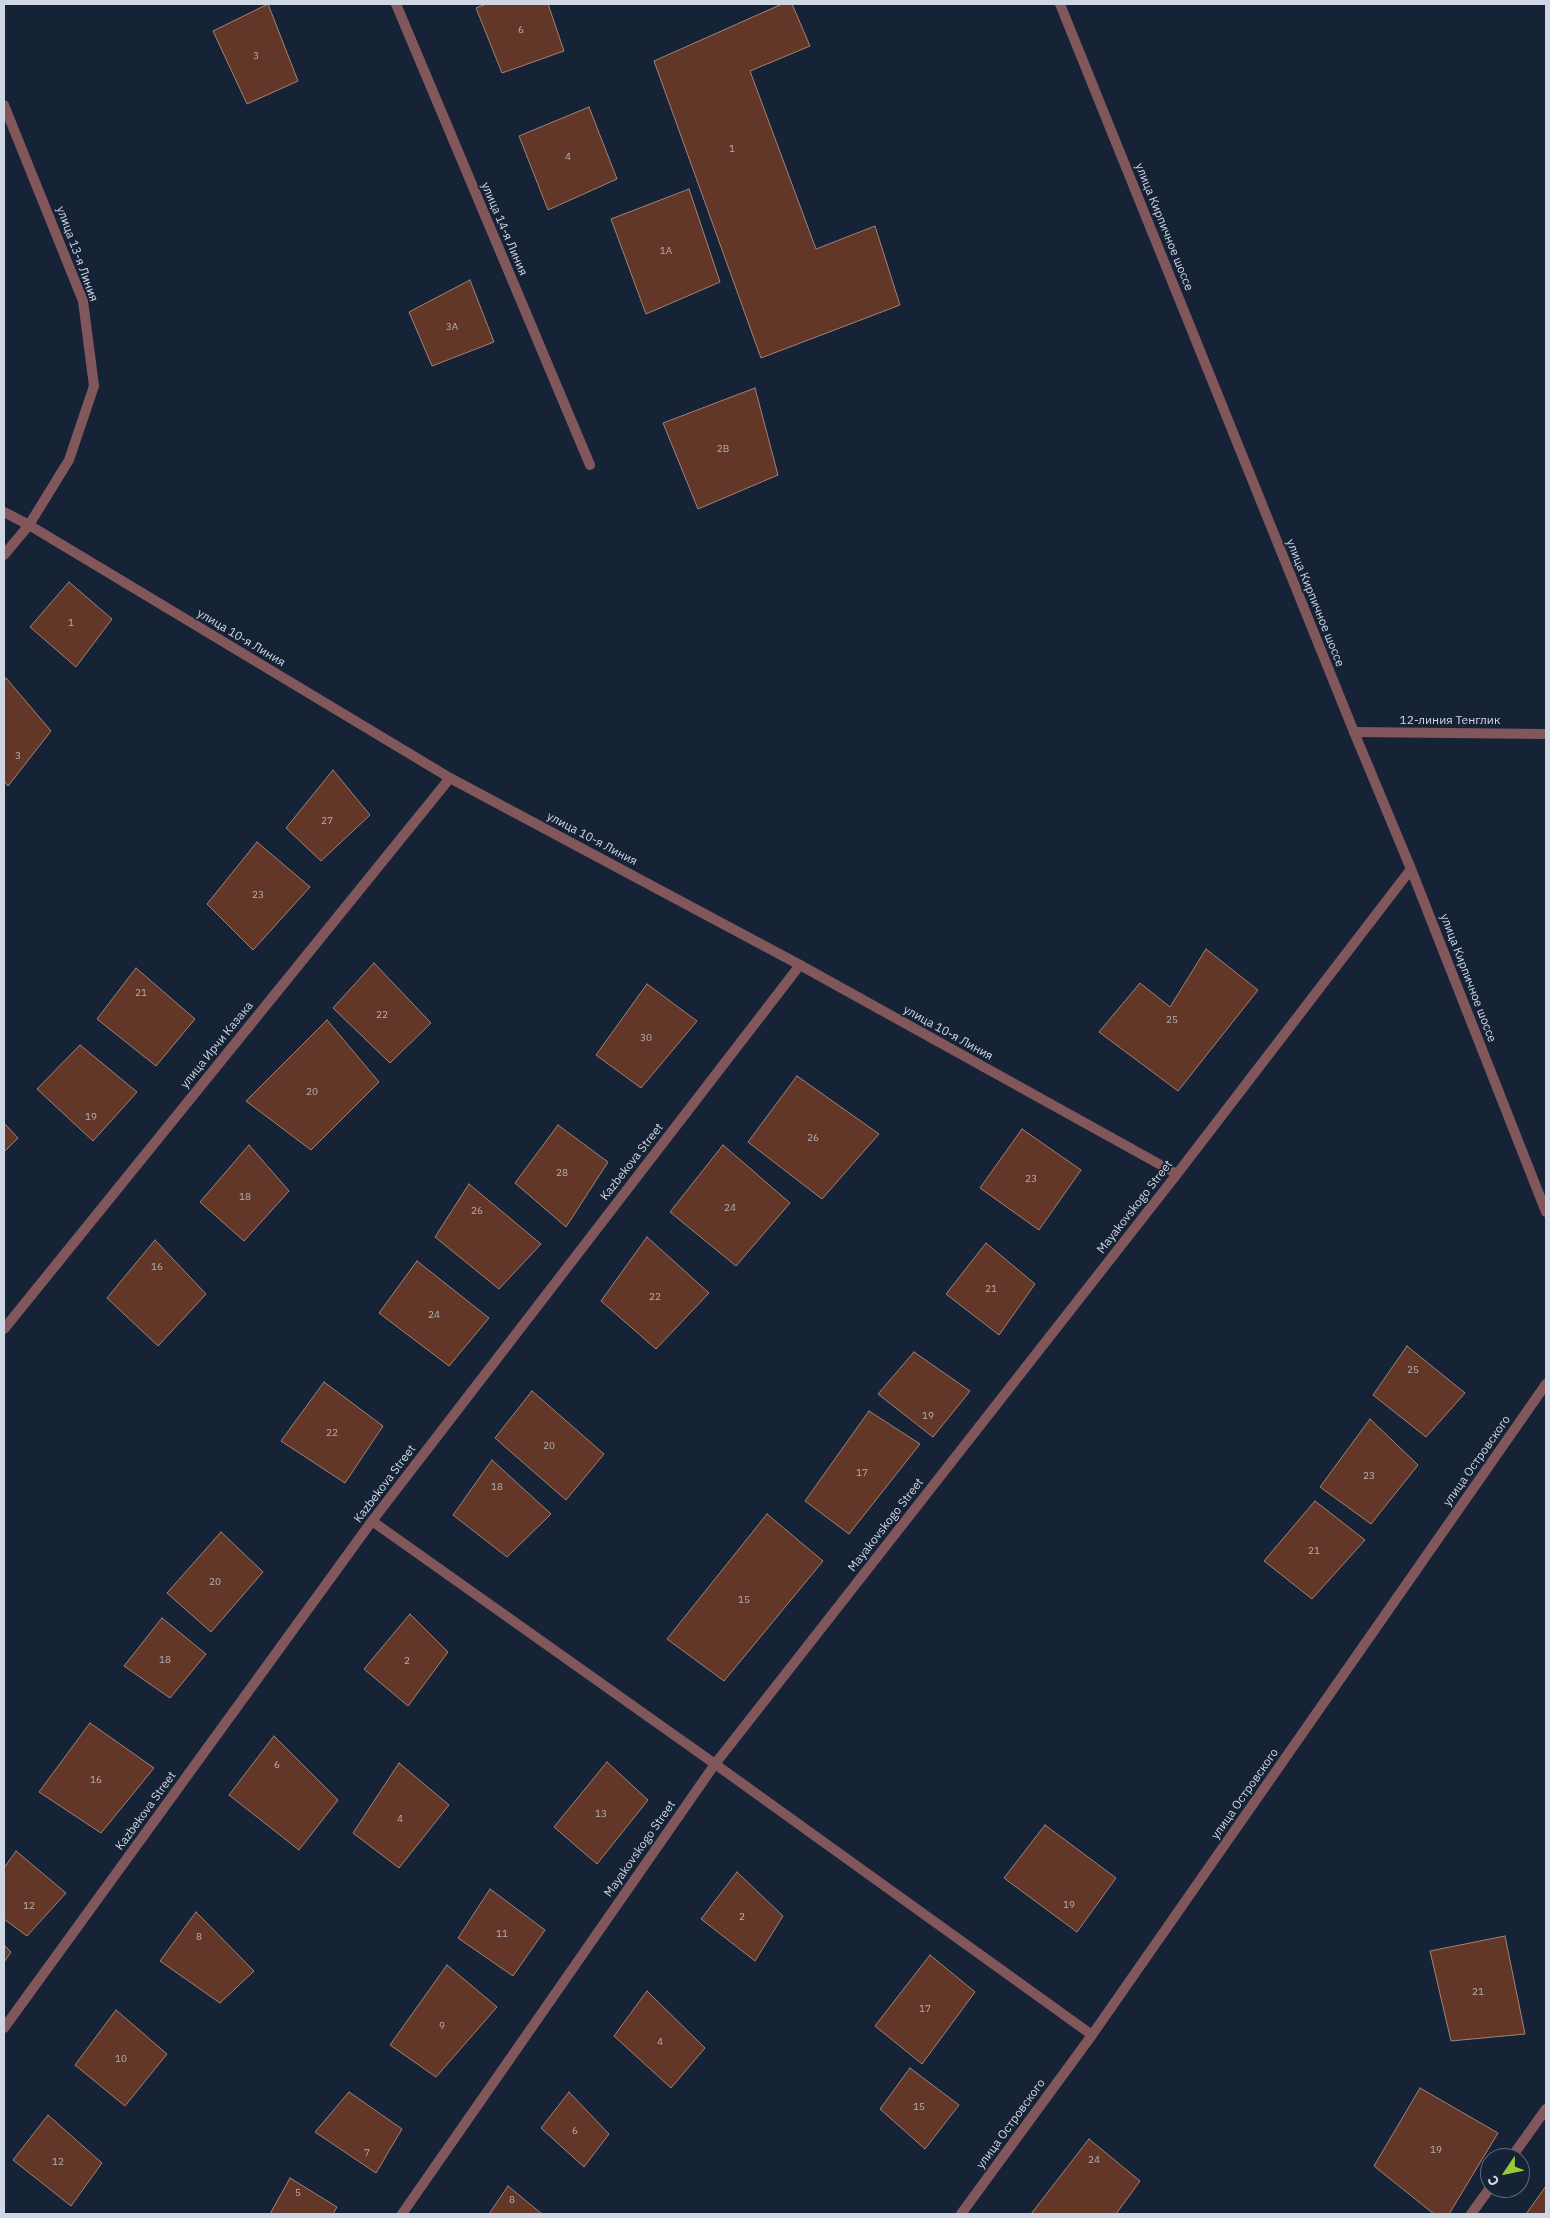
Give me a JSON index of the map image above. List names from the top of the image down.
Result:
{
  "streets": {
    "street": [
      "улица Кирпичное шоссе",
      "улица 14-я Линия",
      "улица 13-я Линия",
      "улица 10-я Линия",
      "12-линия Тенглик",
      "улица Ирчи Казака",
      "Kazbekova Street",
      "Mayakovskogo Street",
      "улица Островского"
    ]
  },
  "crossings": [
    ["улица Кирпичное шоссе", "12-линия Тенглик"],
    ["улица Кирпичное шоссе", "Mayakovskogo Street"],
    ["улица 13-я Линия", "улица 10-я Линия"],
    ["улица 10-я Линия", "улица Ирчи Казака"],
    ["улица 10-я Линия", "Kazbekova Street"],
    ["улица 10-я Линия", "Mayakovskogo Street"]
  ],
  "house_numbers": [
    "6",
    "3",
    "1",
    "4",
    "1А",
    "3А",
    "2В",
    "1",
    "3",
    "27",
    "23",
    "21",
    "22",
    "25",
    "30",
    "20",
    "19",
    "26",
    "28",
    "23",
    "18",
    "24",
    "26",
    "16",
    "21",
    "22",
    "24",
    "25",
    "19",
    "22",
    "20",
    "17",
    "23",
    "18",
    "21",
    "20",
    "15",
    "18",
    "2",
    "6",
    "16",
    "13",
    "4",
    "19",
    "12",
    "2",
    "11",
    "8",
    "21",
    "17",
    "9",
    "4",
    "10",
    "15",
    "6",
    "19",
    "7",
    "24",
    "12",
    "5",
    "8"
  ],
  "north": "bottom left"
}
